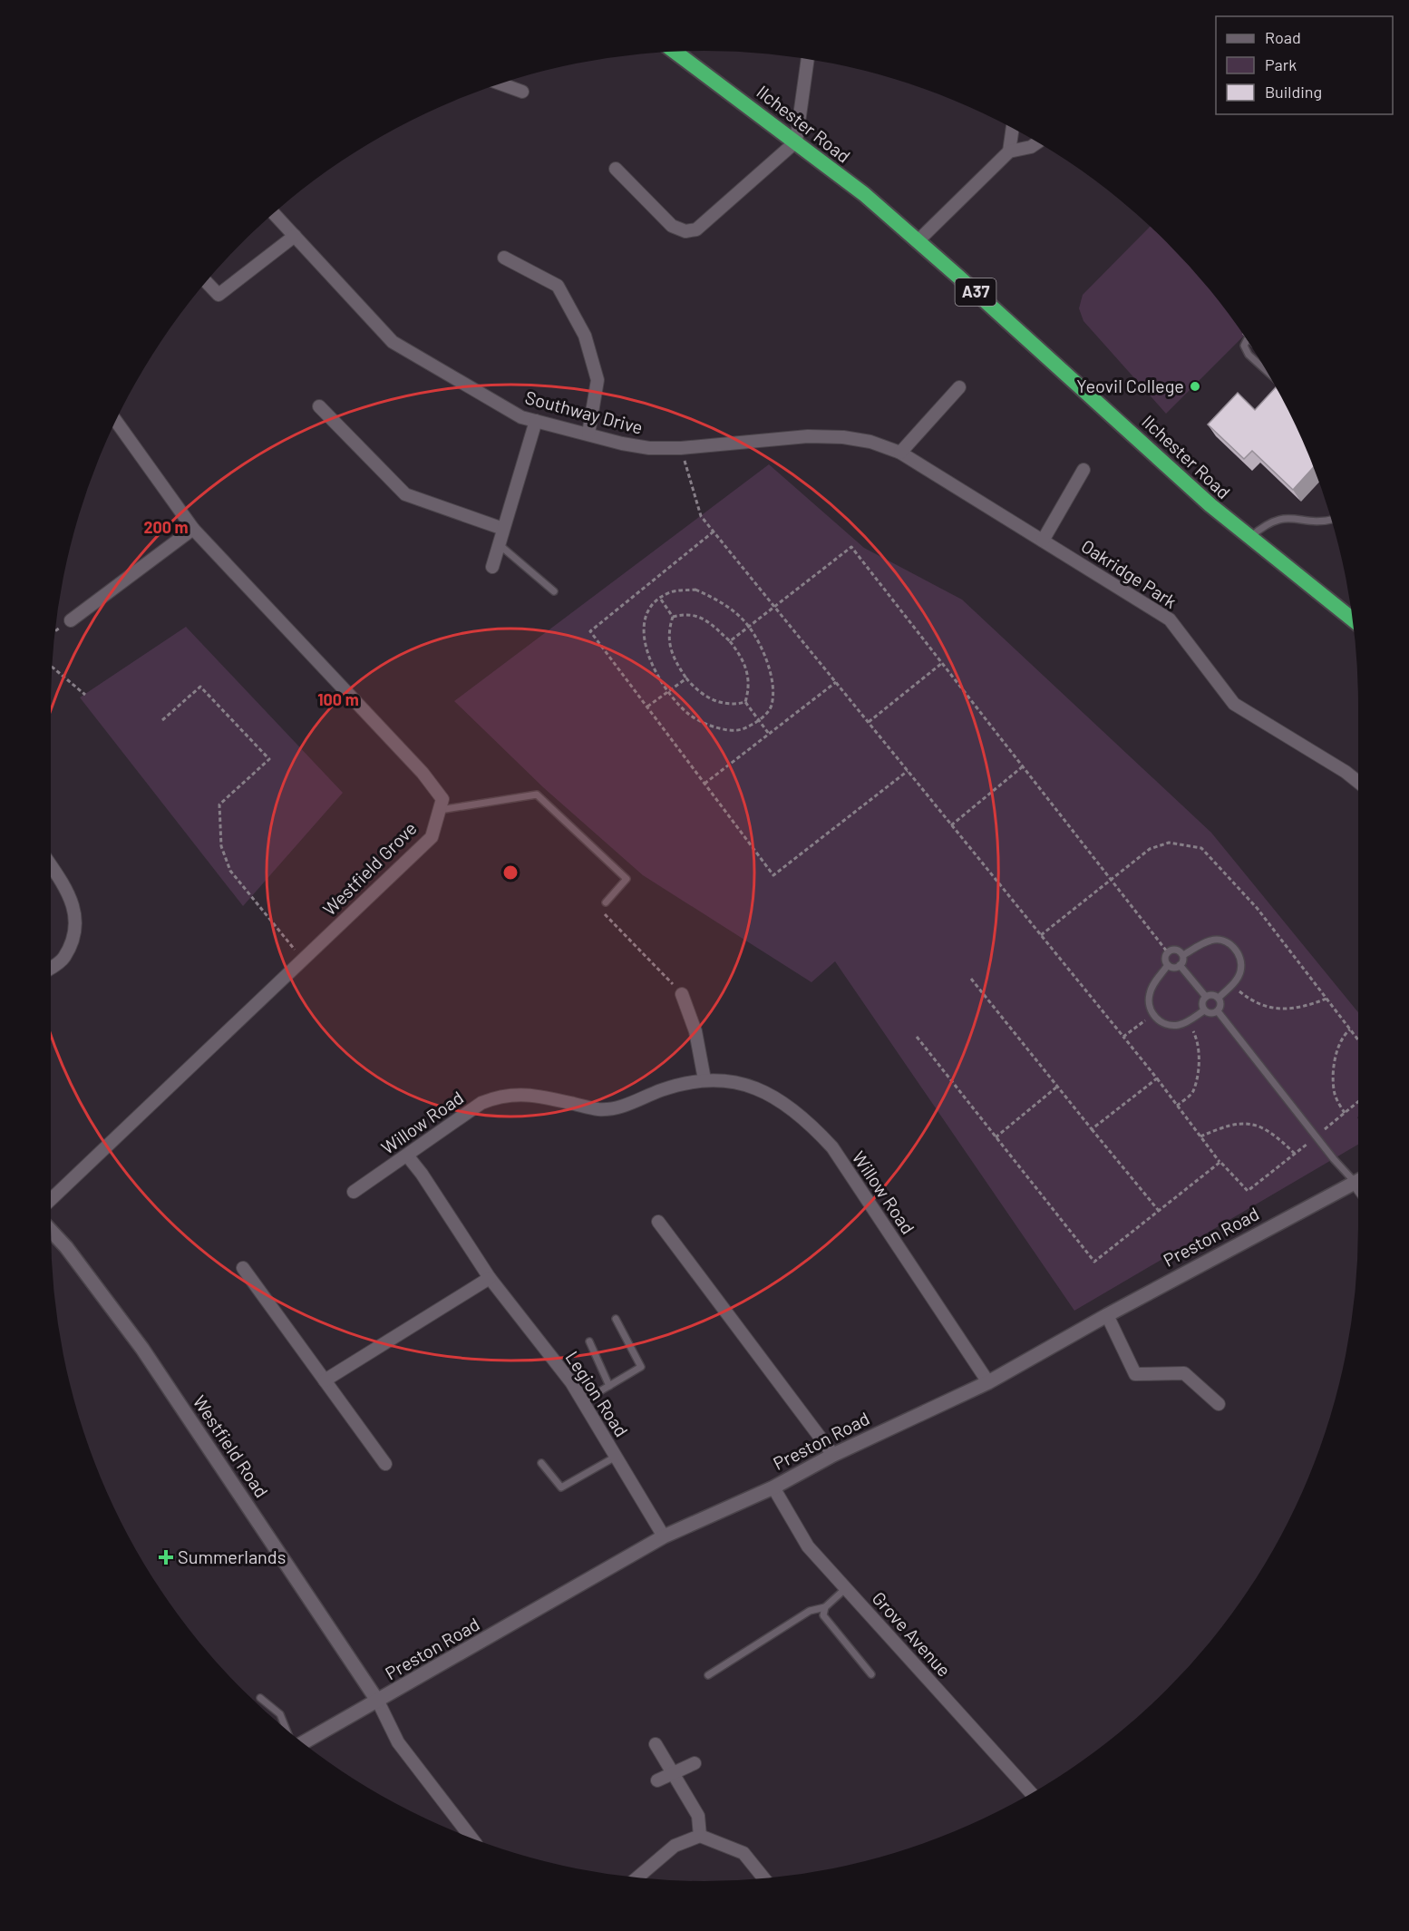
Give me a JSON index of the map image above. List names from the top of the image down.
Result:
{
  "streets": {
    "highway": ["Ilchester Road", "A37"],
    "street": [
      "Southway Drive",
      "Oakridge Park",
      "Westfield Grove",
      "Willow Road",
      "Preston Road",
      "Legion Road",
      "Westfield Road",
      "Grove Avenue"
    ]
  },
  "crossings": [
    ["Southway Drive", "Oakridge Park"],
    ["Willow Road", "Preston Road"],
    ["Willow Road", "Legion Road"],
    ["Preston Road", "Legion Road"],
    ["Preston Road", "Westfield Road"],
    ["Preston Road", "Grove Avenue"]
  ],
  "places": {
    "other": ["Yeovil College"],
    "health": ["Summerlands"]
  },
  "legend": ["Road", "Park", "Building"],
  "rings": ["200 m", "100 m"]
}
